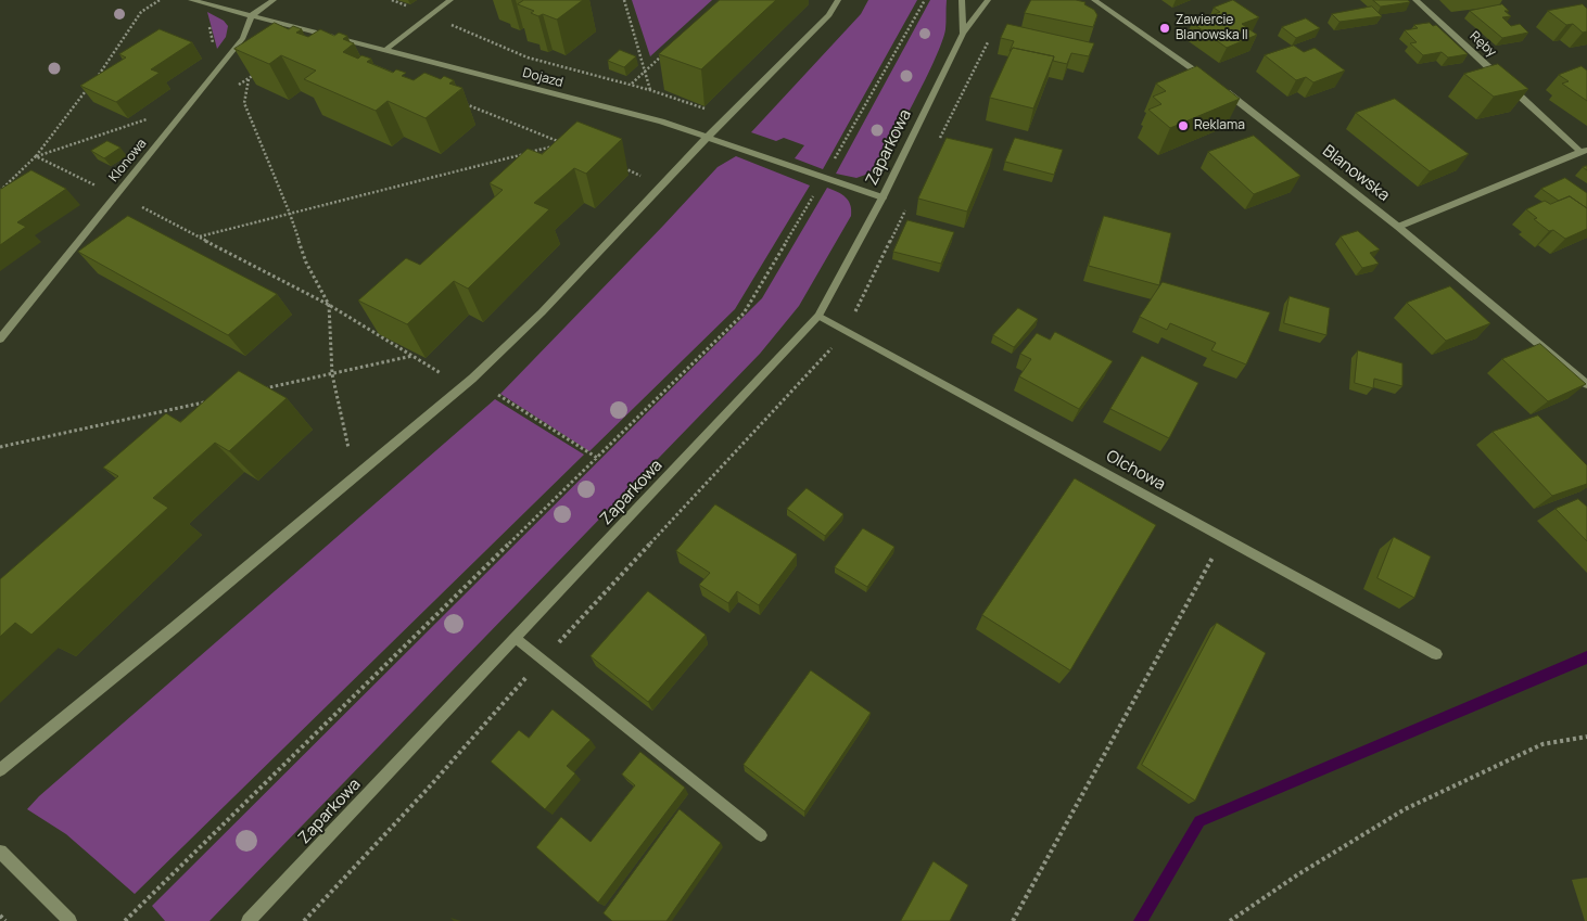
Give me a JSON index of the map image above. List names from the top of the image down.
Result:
{
  "streets": {
    "street": [
      "Ręby",
      "Dojazd",
      "Zaparkowa",
      "Klonowa",
      "Blanowska",
      "Olchowa"
    ]
  },
  "crossings": [
    ["Ręby", "Blanowska"],
    ["Dojazd", "Zaparkowa"],
    ["Dojazd", "Klonowa"],
    ["Zaparkowa", "Olchowa"]
  ],
  "places": ["Zawiercie Blanowska II", "Reklama"]
}
